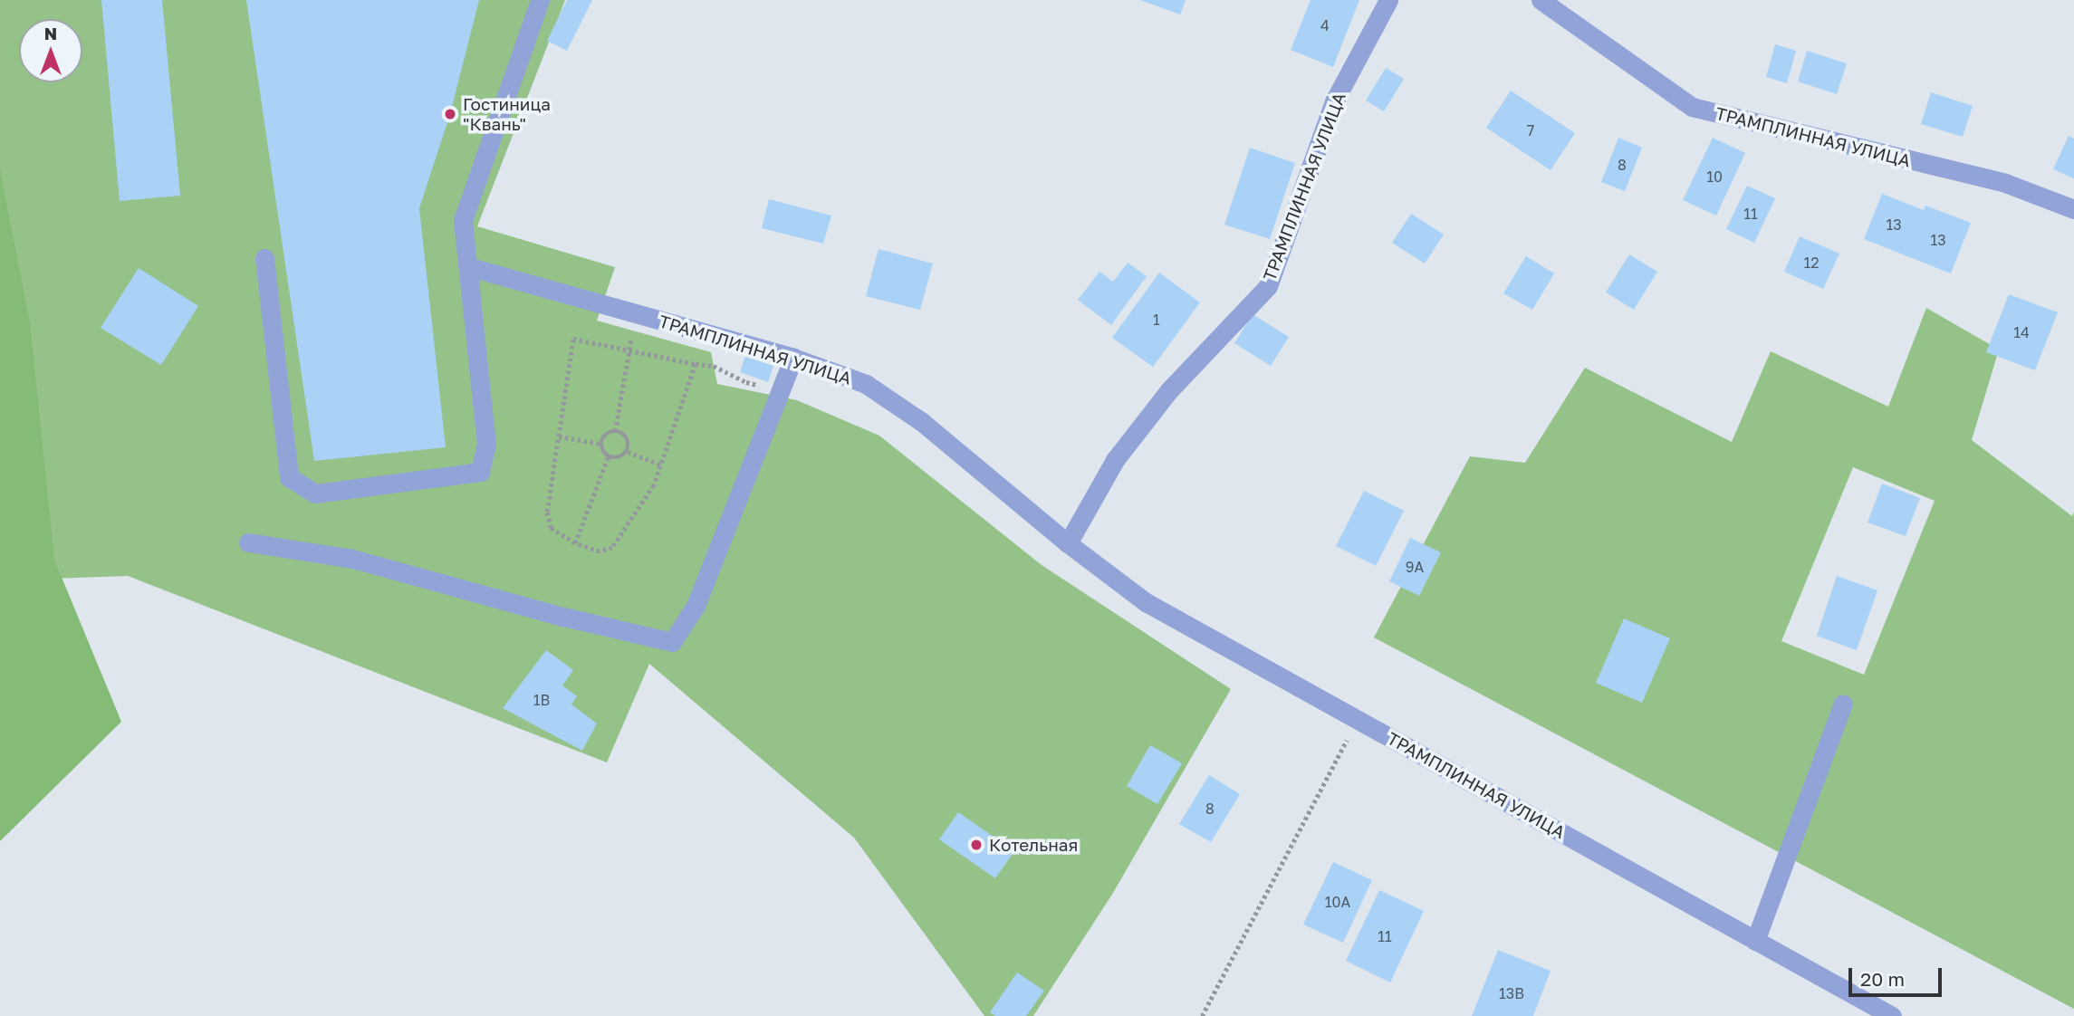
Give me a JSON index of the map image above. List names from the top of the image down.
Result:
{
  "streets": {
    "street": ["ТРАМПЛИННАЯ УЛИЦА"]
  },
  "places": ["Гостиница \"Квань\"", "Котельная"],
  "house_numbers": [
    "4",
    "7",
    "8",
    "10",
    "11",
    "13",
    "13",
    "12",
    "1",
    "14",
    "9А",
    "1В",
    "8",
    "10А",
    "11",
    "13В"
  ],
  "scale_bar": "20 m",
  "north": "top"
}
